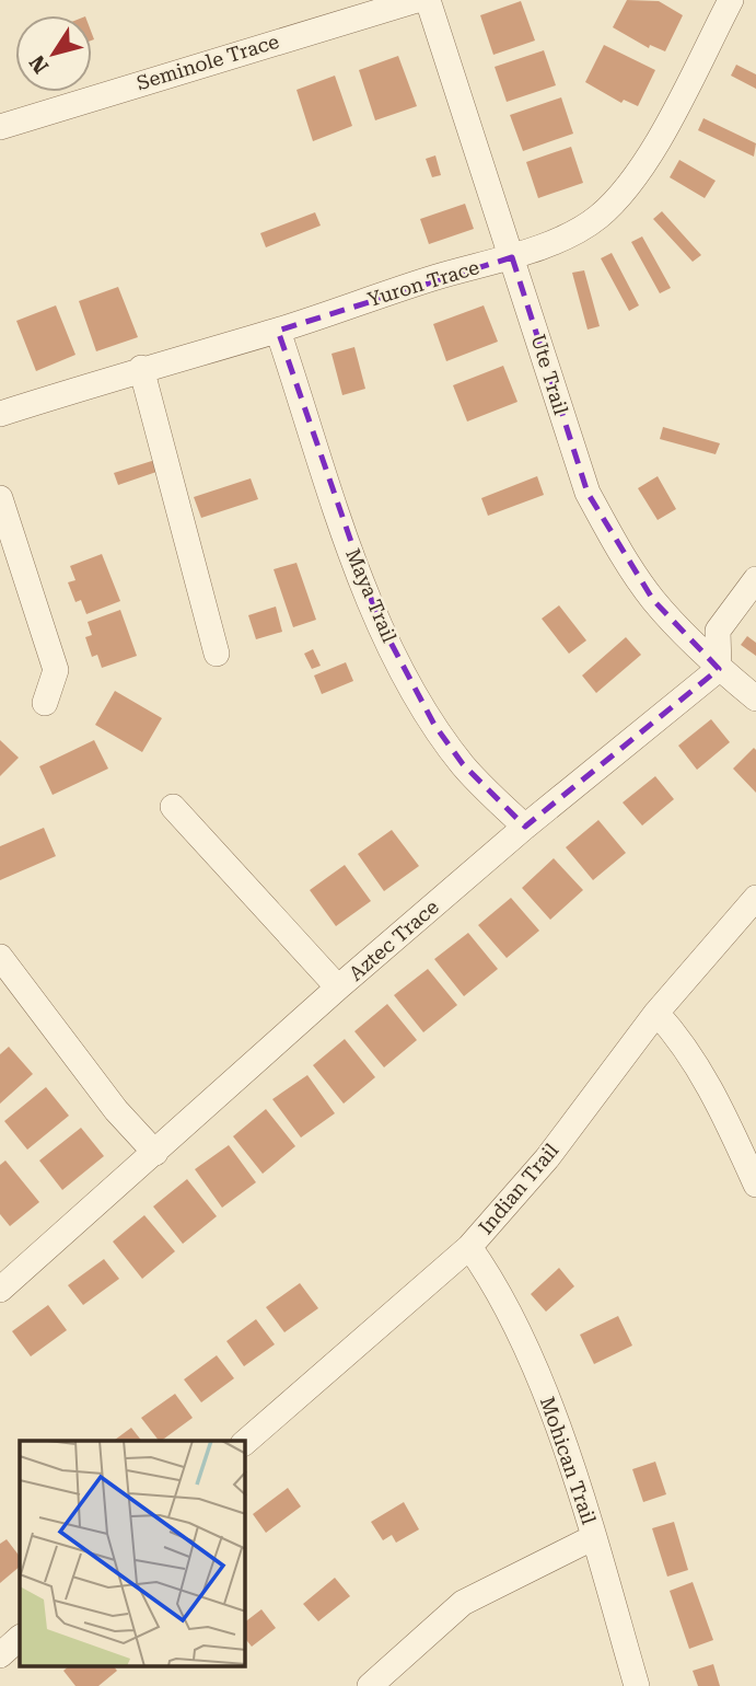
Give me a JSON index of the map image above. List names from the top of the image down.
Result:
{
  "streets": {
    "street": [
      "Seminole Trace",
      "Yuron Trace",
      "Ute Trail",
      "Maya Trail",
      "Aztec Trace",
      "Indian Trail",
      "Mohican Trail"
    ]
  },
  "crossings": [
    ["Yuron Trace", "Ute Trail"],
    ["Yuron Trace", "Maya Trail"],
    ["Ute Trail", "Aztec Trace"],
    ["Maya Trail", "Aztec Trace"],
    ["Indian Trail", "Mohican Trail"]
  ],
  "north": "bottom left"
}
